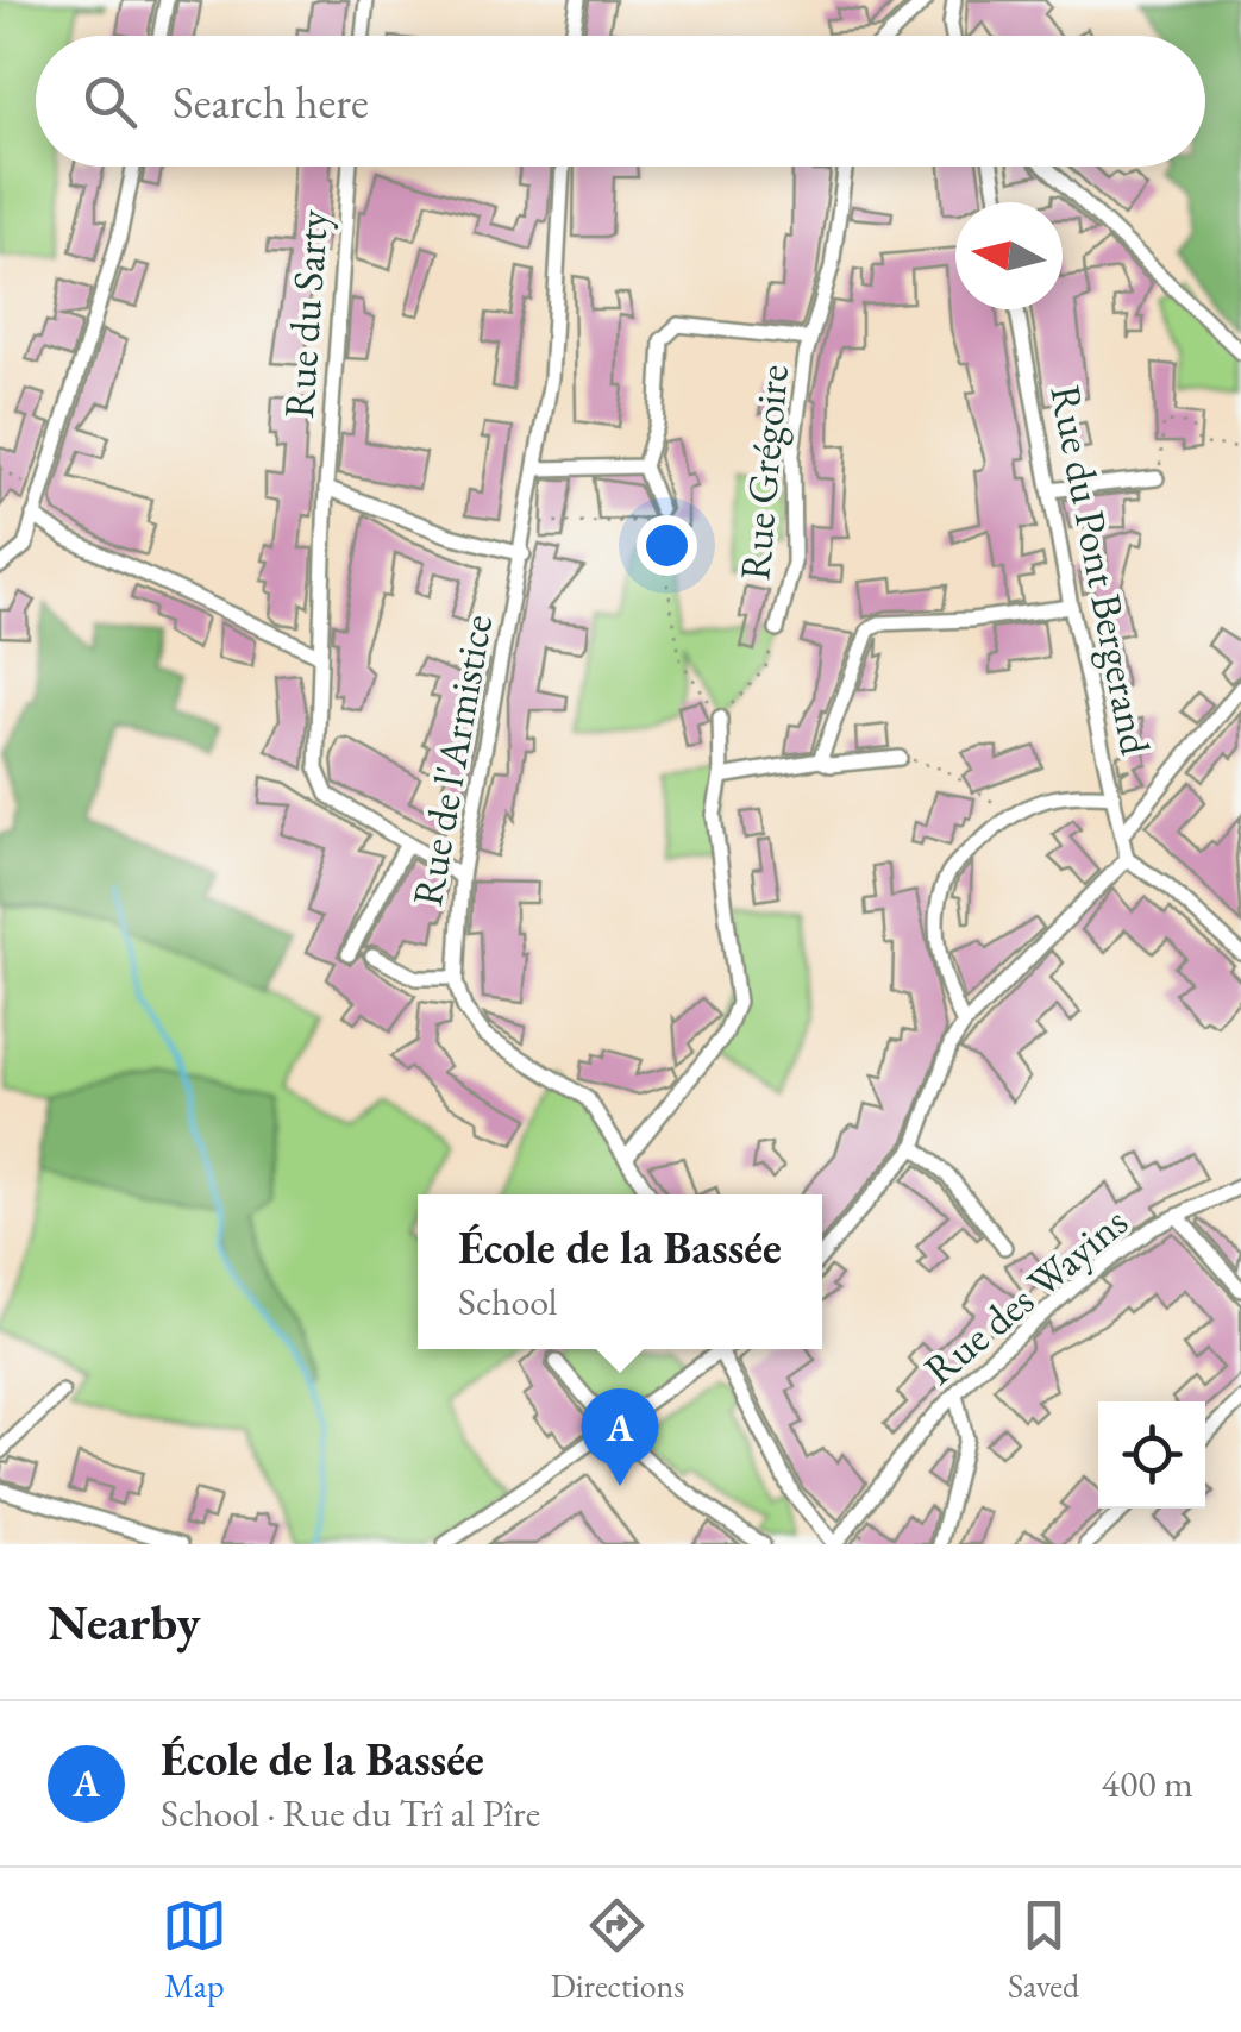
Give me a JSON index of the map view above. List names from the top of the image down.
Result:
{
  "streets": {
    "street": [
      "Rue du Sarty",
      "Rue Grégoire",
      "Rue du Pont Bergerand",
      "Rue de l'Armistice",
      "Rue des Wayins"
    ]
  },
  "crossings": [
    ["Rue du Sarty", "Rue de l'Armistice"]
  ],
  "north": "left",
  "page": {
    "search": "Search here",
    "popup": ["École de la Bassée", "School"],
    "pins": "A",
    "heading": "Nearby",
    "list": [
      {
        "mark": "A",
        "name": "École de la Bassée",
        "note": "School · Rue du Trî al Pîre",
        "value": "400 m"
      }
    ],
    "nav": ["Map", "Directions", "Saved"]
  }
}
